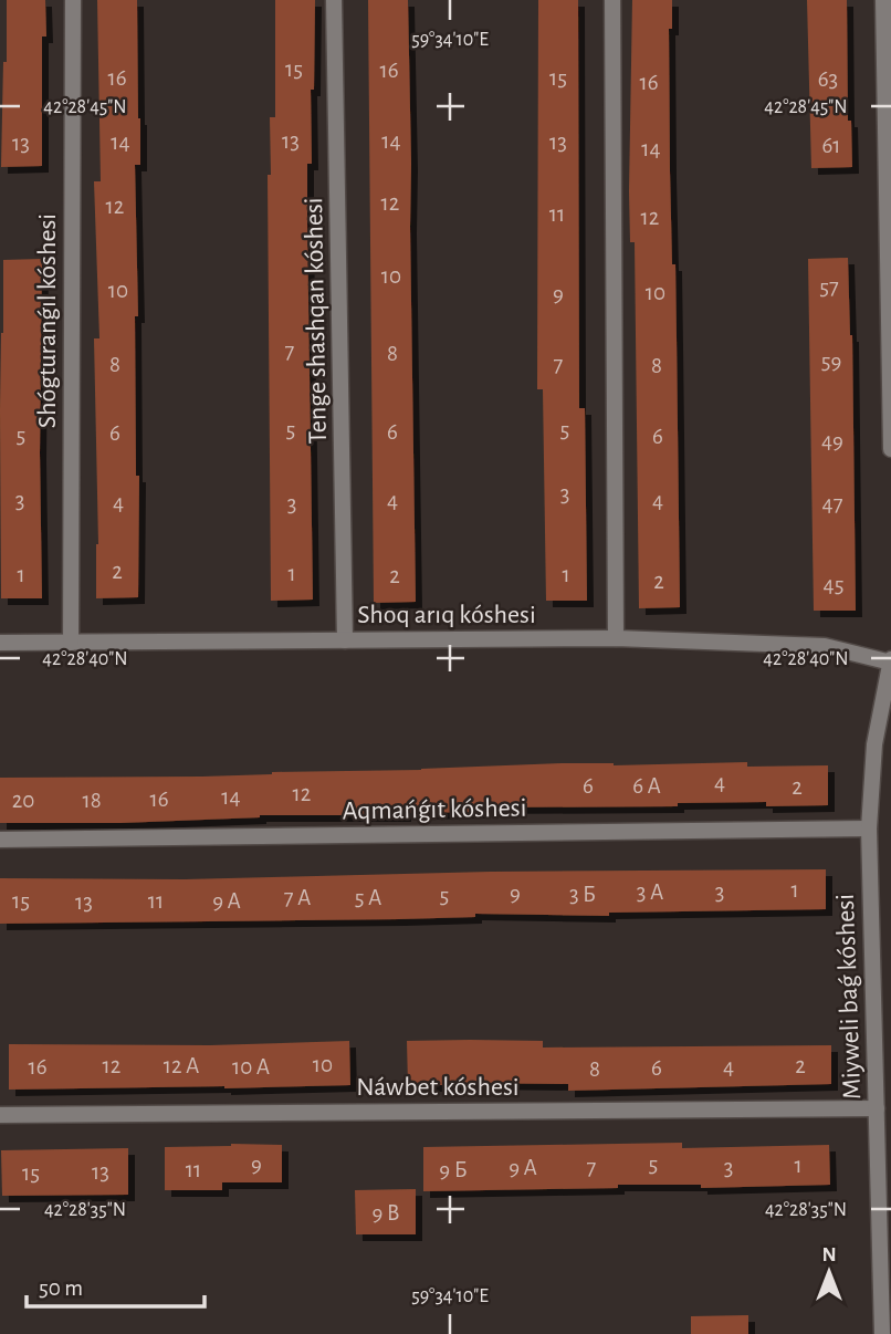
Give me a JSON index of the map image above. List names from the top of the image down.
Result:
{
  "streets": {
    "street": [
      "Shógturanǵıl kóshesi",
      "Tenge shashqan kóshesi",
      "Shoq arıq kóshesi",
      "Aqmańǵıt kóshesi",
      "Miyweli baǵ kóshesi",
      "Náwbet kóshesi"
    ]
  },
  "crossings": [
    ["Shógturanǵıl kóshesi", "Shoq arıq kóshesi"],
    ["Tenge shashqan kóshesi", "Shoq arıq kóshesi"],
    ["Shoq arıq kóshesi", "Miyweli baǵ kóshesi"],
    ["Aqmańǵıt kóshesi", "Miyweli baǵ kóshesi"],
    ["Miyweli baǵ kóshesi", "Náwbet kóshesi"]
  ],
  "house_numbers": [
    "15",
    "16",
    "16",
    "15",
    "63",
    "16",
    "13",
    "14",
    "14",
    "13",
    "13",
    "61",
    "14",
    "12",
    "12",
    "11",
    "12",
    "10",
    "57",
    "10",
    "10",
    "9",
    "7",
    "8",
    "59",
    "8",
    "7",
    "8",
    "5",
    "5",
    "6",
    "6",
    "5",
    "6",
    "49",
    "3",
    "3",
    "4",
    "4",
    "4",
    "3",
    "47",
    "2",
    "1",
    "1",
    "1",
    "2",
    "2",
    "45",
    "4",
    "6",
    "6 А",
    "2",
    "12",
    "14",
    "16",
    "20",
    "18",
    "1",
    "3 А",
    "3",
    "9",
    "3 Б",
    "5",
    "7 А",
    "5 А",
    "15",
    "11",
    "9 А",
    "13",
    "10",
    "12",
    "12 А",
    "2",
    "16",
    "10 А",
    "4",
    "6",
    "8",
    "9",
    "5",
    "1",
    "9 А",
    "7",
    "3",
    "11",
    "9 Б",
    "13",
    "15",
    "9 В"
  ],
  "scale_bar": "50 m",
  "north": "top",
  "coordinates": [
    "59°34'10\"E",
    "42°28'45\"N",
    "42°28'40\"N",
    "42°28'35\"N"
  ]
}
